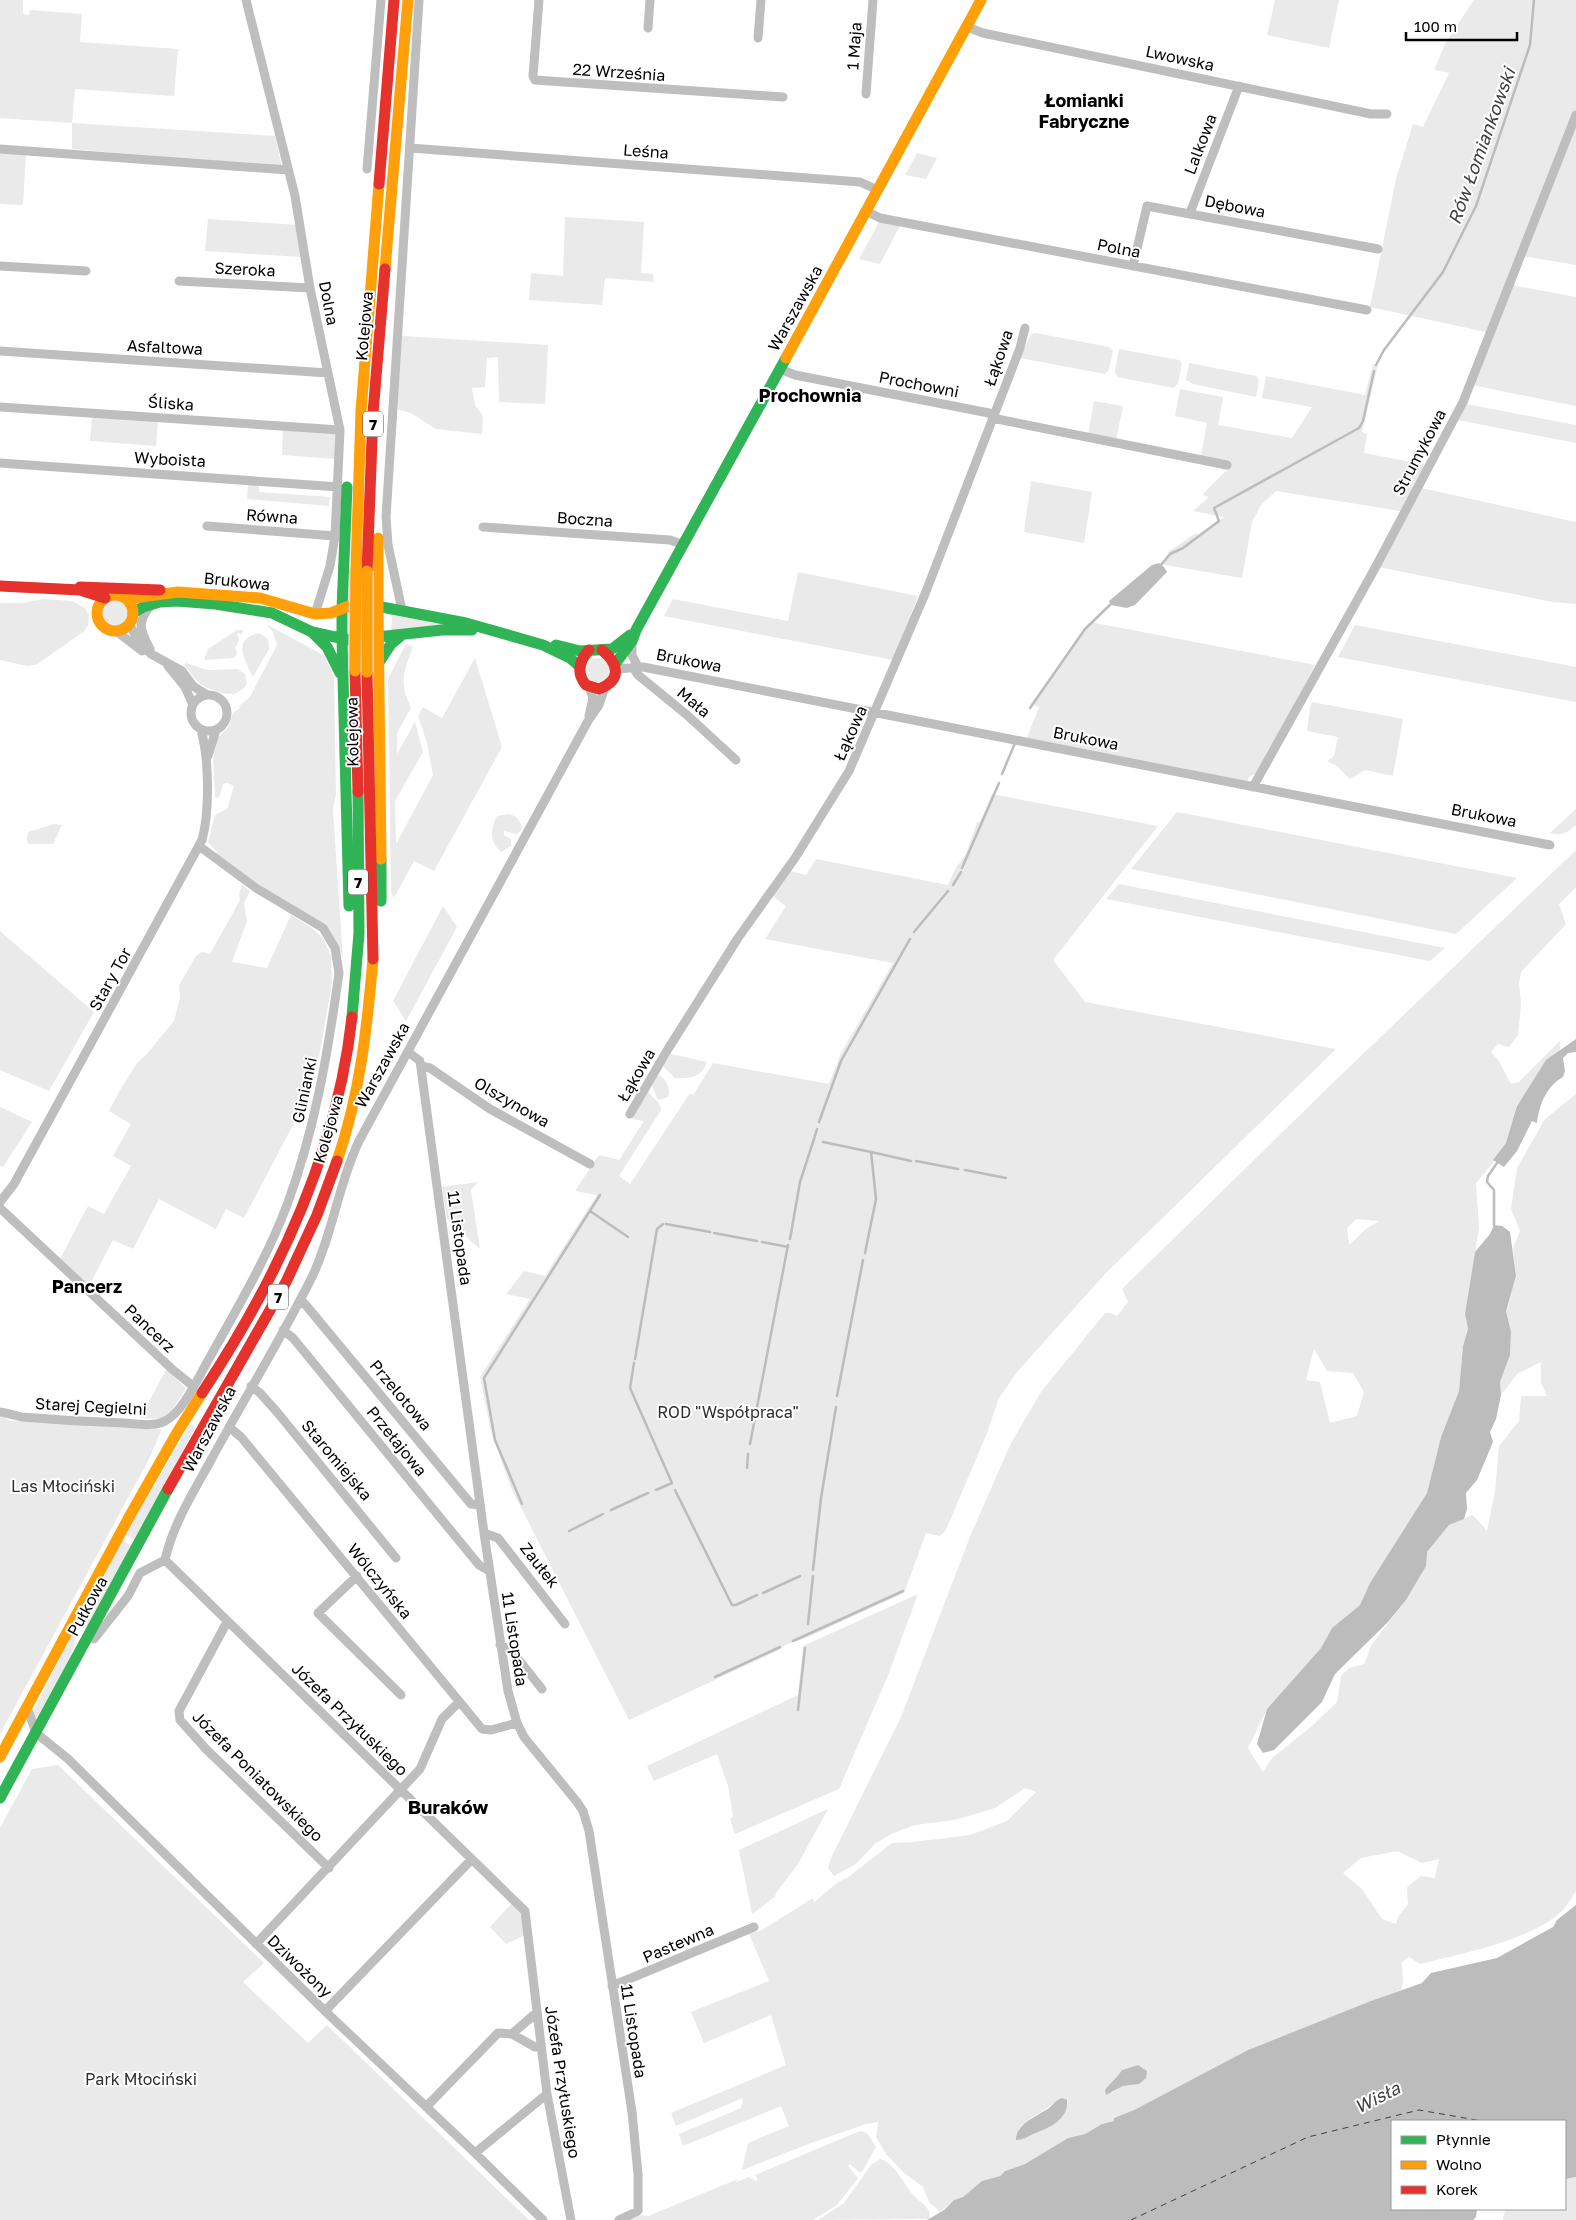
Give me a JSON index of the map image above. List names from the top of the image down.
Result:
{
  "streets": {
    "main road": [
      "Warszawska",
      "Kolejowa",
      "7",
      "Brukowa",
      "Pułkowa"
    ],
    "street": [
      "1 Maja",
      "Lwowska",
      "22 Września",
      "Lalkowa",
      "Leśna",
      "Dębowa",
      "Polna",
      "Szeroka",
      "Dolna",
      "Asfaltowa",
      "Łąkowa",
      "Prochowni",
      "Śliska",
      "Strumykowa",
      "Wyboista",
      "Równa",
      "Boczna",
      "Mała",
      "Stary Tor",
      "Glinianki",
      "Olszynowa",
      "11 Listopada",
      "Pancerz",
      "Przelotowa",
      "Starej Cegielni",
      "Przełajowa",
      "Staromiejska",
      "Zaułek",
      "Wólczyńska",
      "Józefa Przyłuskiego",
      "Józefa Poniatowskiego",
      "Pastewna",
      "Dziwożony"
    ]
  },
  "crossings": [
    ["Lwowska", "Lalkowa"],
    ["Lwowska", "Warszawska"],
    ["Lalkowa", "Dębowa"],
    ["Leśna", "Warszawska"],
    ["Leśna", "Kolejowa"],
    ["Dębowa", "Polna"],
    ["Polna", "Warszawska"],
    ["Szeroka", "Dolna"],
    ["Dolna", "Asfaltowa"],
    ["Dolna", "Śliska"],
    ["Dolna", "Wyboista"],
    ["Dolna", "Równa"],
    ["Dolna", "Brukowa"],
    ["Warszawska", "Prochowni"],
    ["Warszawska", "Boczna"],
    ["Warszawska", "Brukowa"],
    ["Warszawska", "Przelotowa"],
    ["Warszawska", "Przełajowa"],
    ["Warszawska", "Staromiejska"],
    ["Warszawska", "Wólczyńska"],
    ["Warszawska", "Józefa Przyłuskiego"],
    ["Kolejowa", "Pułkowa"],
    ["Łąkowa", "Prochowni"],
    ["Łąkowa", "Brukowa"],
    ["Strumykowa", "Brukowa"],
    ["Brukowa", "Mała"],
    ["Stary Tor", "Glinianki"],
    ["Glinianki", "Pancerz"],
    ["Glinianki", "Starej Cegielni"],
    ["Olszynowa", "11 Listopada"],
    ["11 Listopada", "Przelotowa"],
    ["11 Listopada", "Przełajowa"],
    ["11 Listopada", "Zaułek"],
    ["11 Listopada", "Wólczyńska"],
    ["11 Listopada", "Pastewna"],
    ["Pancerz", "Starej Cegielni"],
    ["Pułkowa", "Dziwożony"],
    ["Józefa Przyłuskiego", "Józefa Poniatowskiego"]
  ],
  "districts": [
    "Łomianki Fabryczne",
    "Prochownia",
    "Pancerz",
    "Buraków"
  ],
  "water": ["Rów Łomiankowski", "Wisła"],
  "parks": ["ROD \"Współpraca\"", "Las Młociński", "Park Młociński"],
  "legend": ["Płynnie", "Wolno", "Korek"],
  "scale_bar": "100 m"
}
